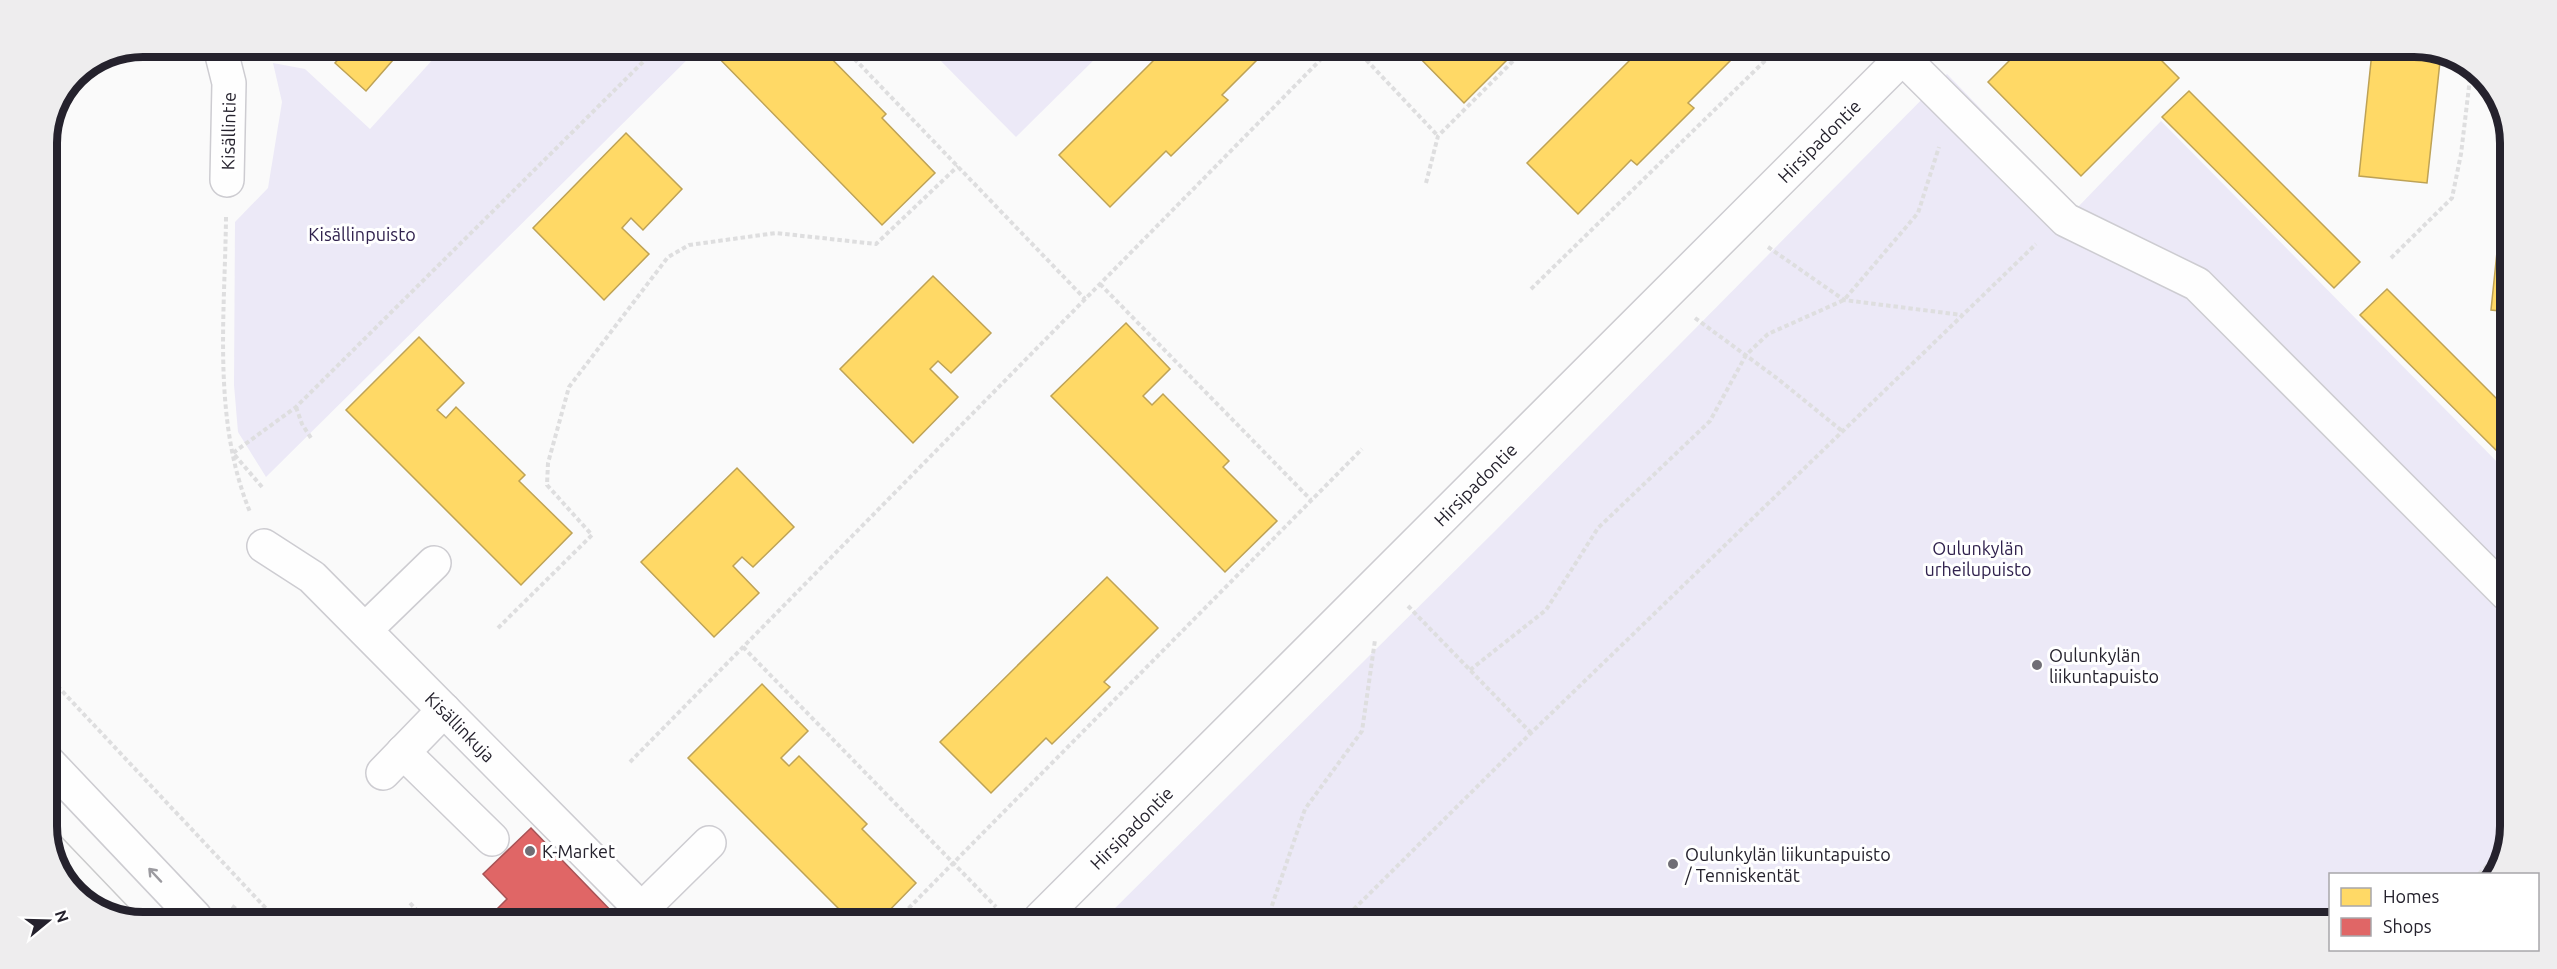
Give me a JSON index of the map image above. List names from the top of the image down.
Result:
{
  "streets": {
    "street": ["Kisällintie", "Hirsipadontie", "Kisällinkuja"]
  },
  "parks": ["Kisällinpuisto", "Oulunkylän urheilupuisto"],
  "places": ["Oulunkylän liikuntapuisto", "K-Market", "Oulunkylän liikuntapuisto / Tenniskentät"],
  "legend": ["Homes", "Shops"],
  "north": "right"
}
